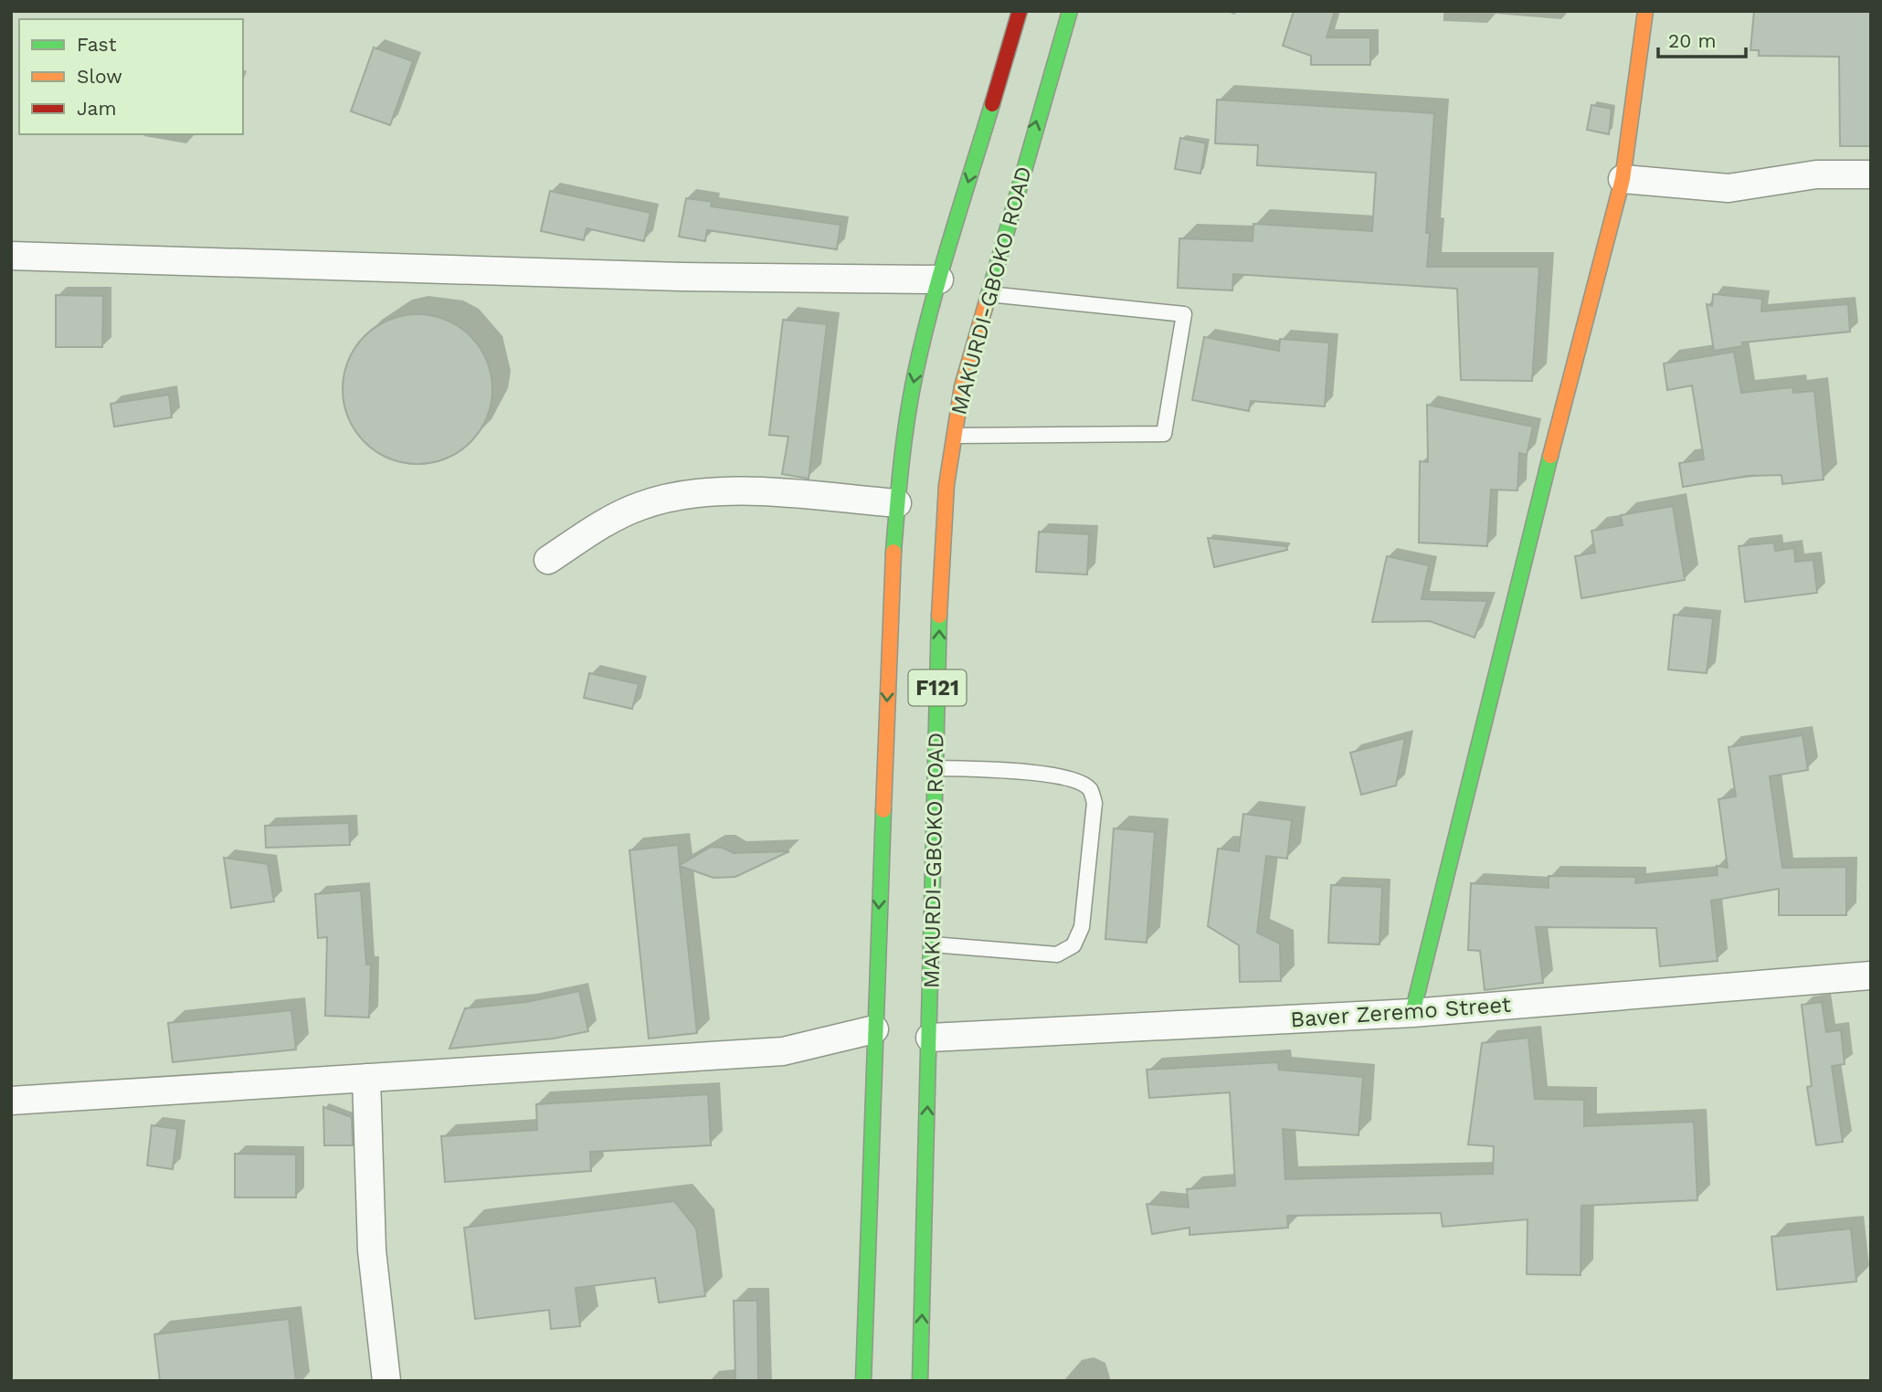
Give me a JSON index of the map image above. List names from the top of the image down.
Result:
{
  "streets": {
    "main road": ["MAKURDI-GBOKO ROAD", "F121"],
    "street": ["Baver Zeremo Street"]
  },
  "crossings": [
    ["MAKURDI-GBOKO ROAD", "Baver Zeremo Street"]
  ],
  "legend": ["Fast", "Slow", "Jam"],
  "scale_bar": "20 m"
}
